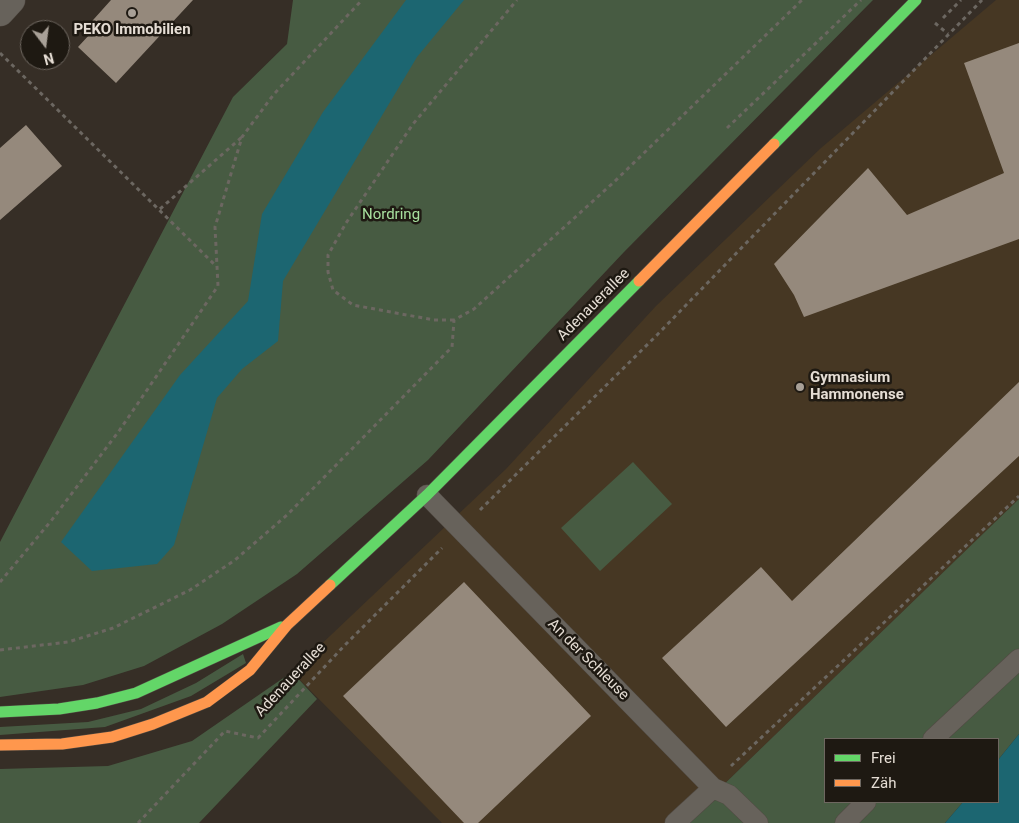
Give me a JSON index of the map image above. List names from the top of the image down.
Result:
{
  "streets": {
    "main road": ["Adenauerallee"],
    "lane": ["An der Schleuse"]
  },
  "crossings": [
    ["Adenauerallee", "An der Schleuse"]
  ],
  "parks": ["Nordring"],
  "places": ["PEKO Immobilien", "Gymnasium Hammonense"],
  "legend": ["Frei", "Zäh"],
  "north": "bottom"
}
